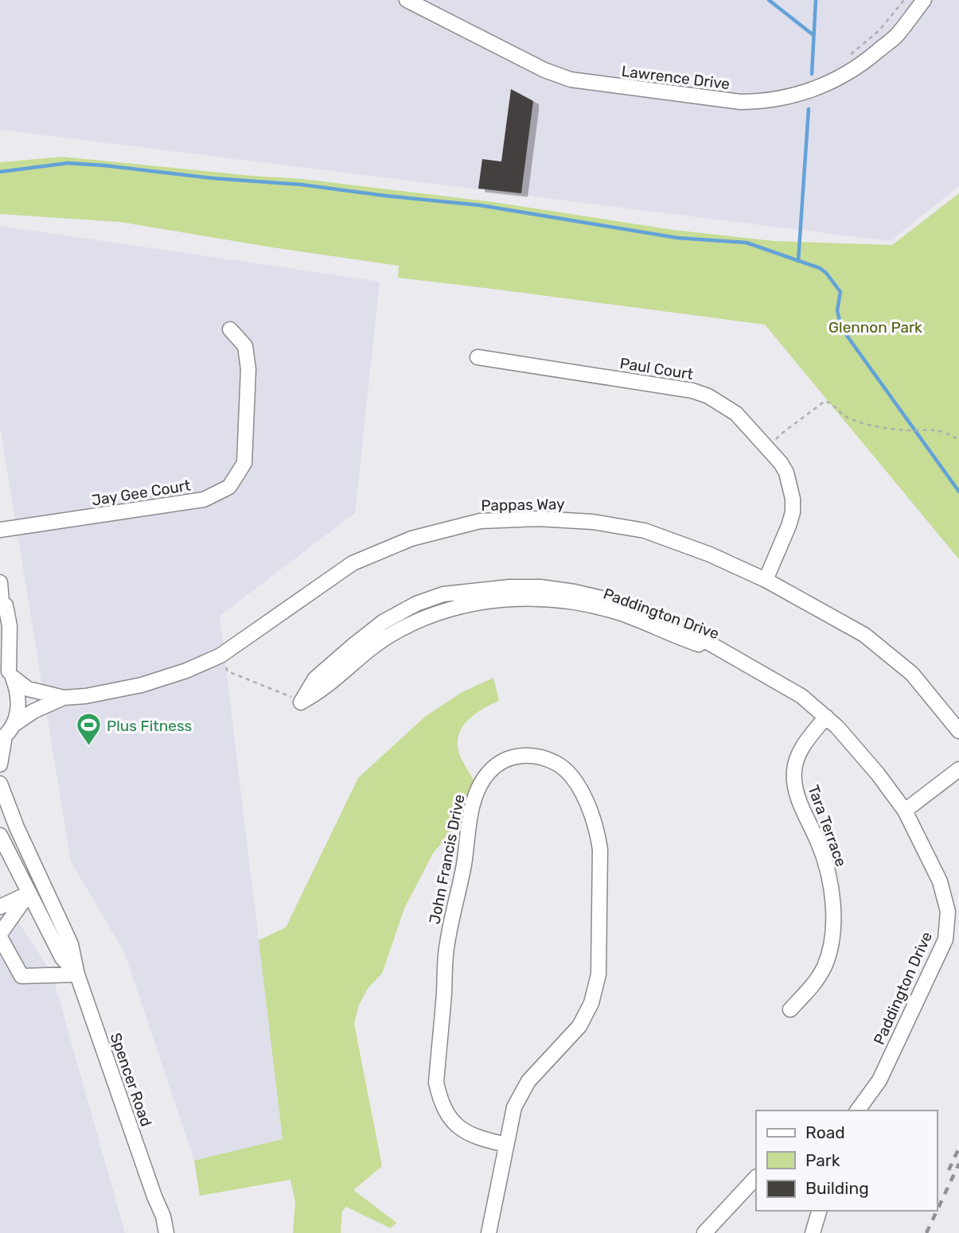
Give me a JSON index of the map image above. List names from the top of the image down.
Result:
{
  "streets": {
    "street": [
      "Lawrence Drive",
      "Paul Court",
      "Jay Gee Court",
      "Pappas Way",
      "Paddington Drive",
      "Tara Terrace",
      "John Francis Drive",
      "Spencer Road"
    ]
  },
  "crossings": [
    ["Paul Court", "Pappas Way"],
    ["Paddington Drive", "Tara Terrace"]
  ],
  "parks": ["Glennon Park"],
  "places": {
    "sports": ["Plus Fitness"]
  },
  "legend": ["Road", "Park", "Building"]
}
